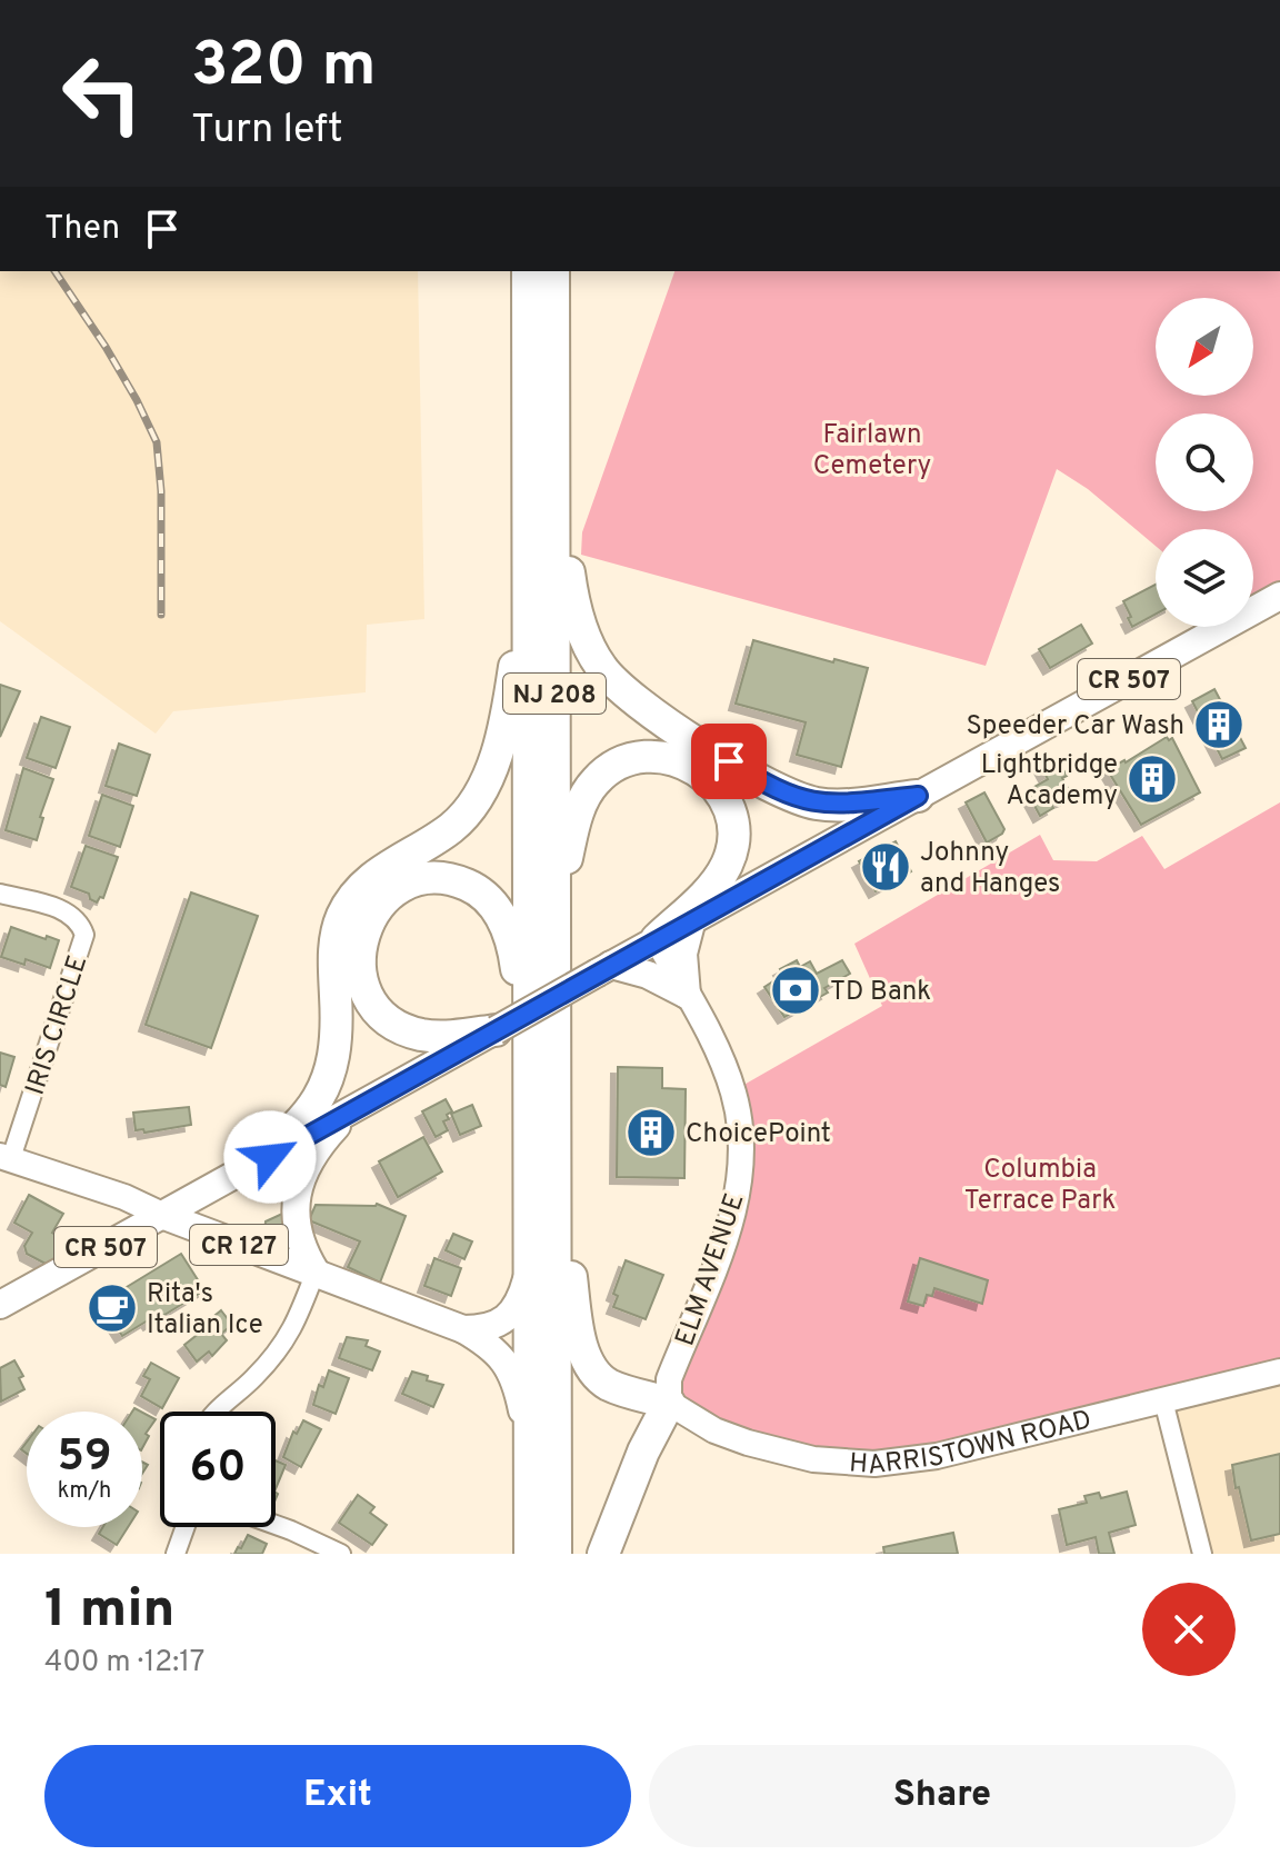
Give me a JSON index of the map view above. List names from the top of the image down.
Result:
{
  "streets": {
    "highway": ["NJ 208"],
    "main road": ["CR 507", "CR 127"],
    "street": ["IRIS CIRCLE", "ELM AVENUE", "HARRISTOWN ROAD"]
  },
  "crossings": [
    ["CR 507", "CR 127"],
    ["CR 507", "ELM AVENUE"],
    ["IRIS CIRCLE", "CR 127"],
    ["ELM AVENUE", "HARRISTOWN ROAD"]
  ],
  "parks": ["Fairlawn Cemetery", "Columbia Terrace Park"],
  "places": {
    "building": ["Speeder Car Wash", "Lightbridge Academy", "ChoicePoint"],
    "restaurant": ["Johnny and Hanges"],
    "bank": ["TD Bank"],
    "cafe": ["Rita's Italian Ice"]
  },
  "north": "bottom left",
  "page": {
    "turn": ["320 m", "Turn left"],
    "then": "Then",
    "speed": "59 km/h",
    "limit": "60",
    "heading": ["1 min", "400 m · 12:17"],
    "buttons": ["Exit", "Share"]
  }
}
